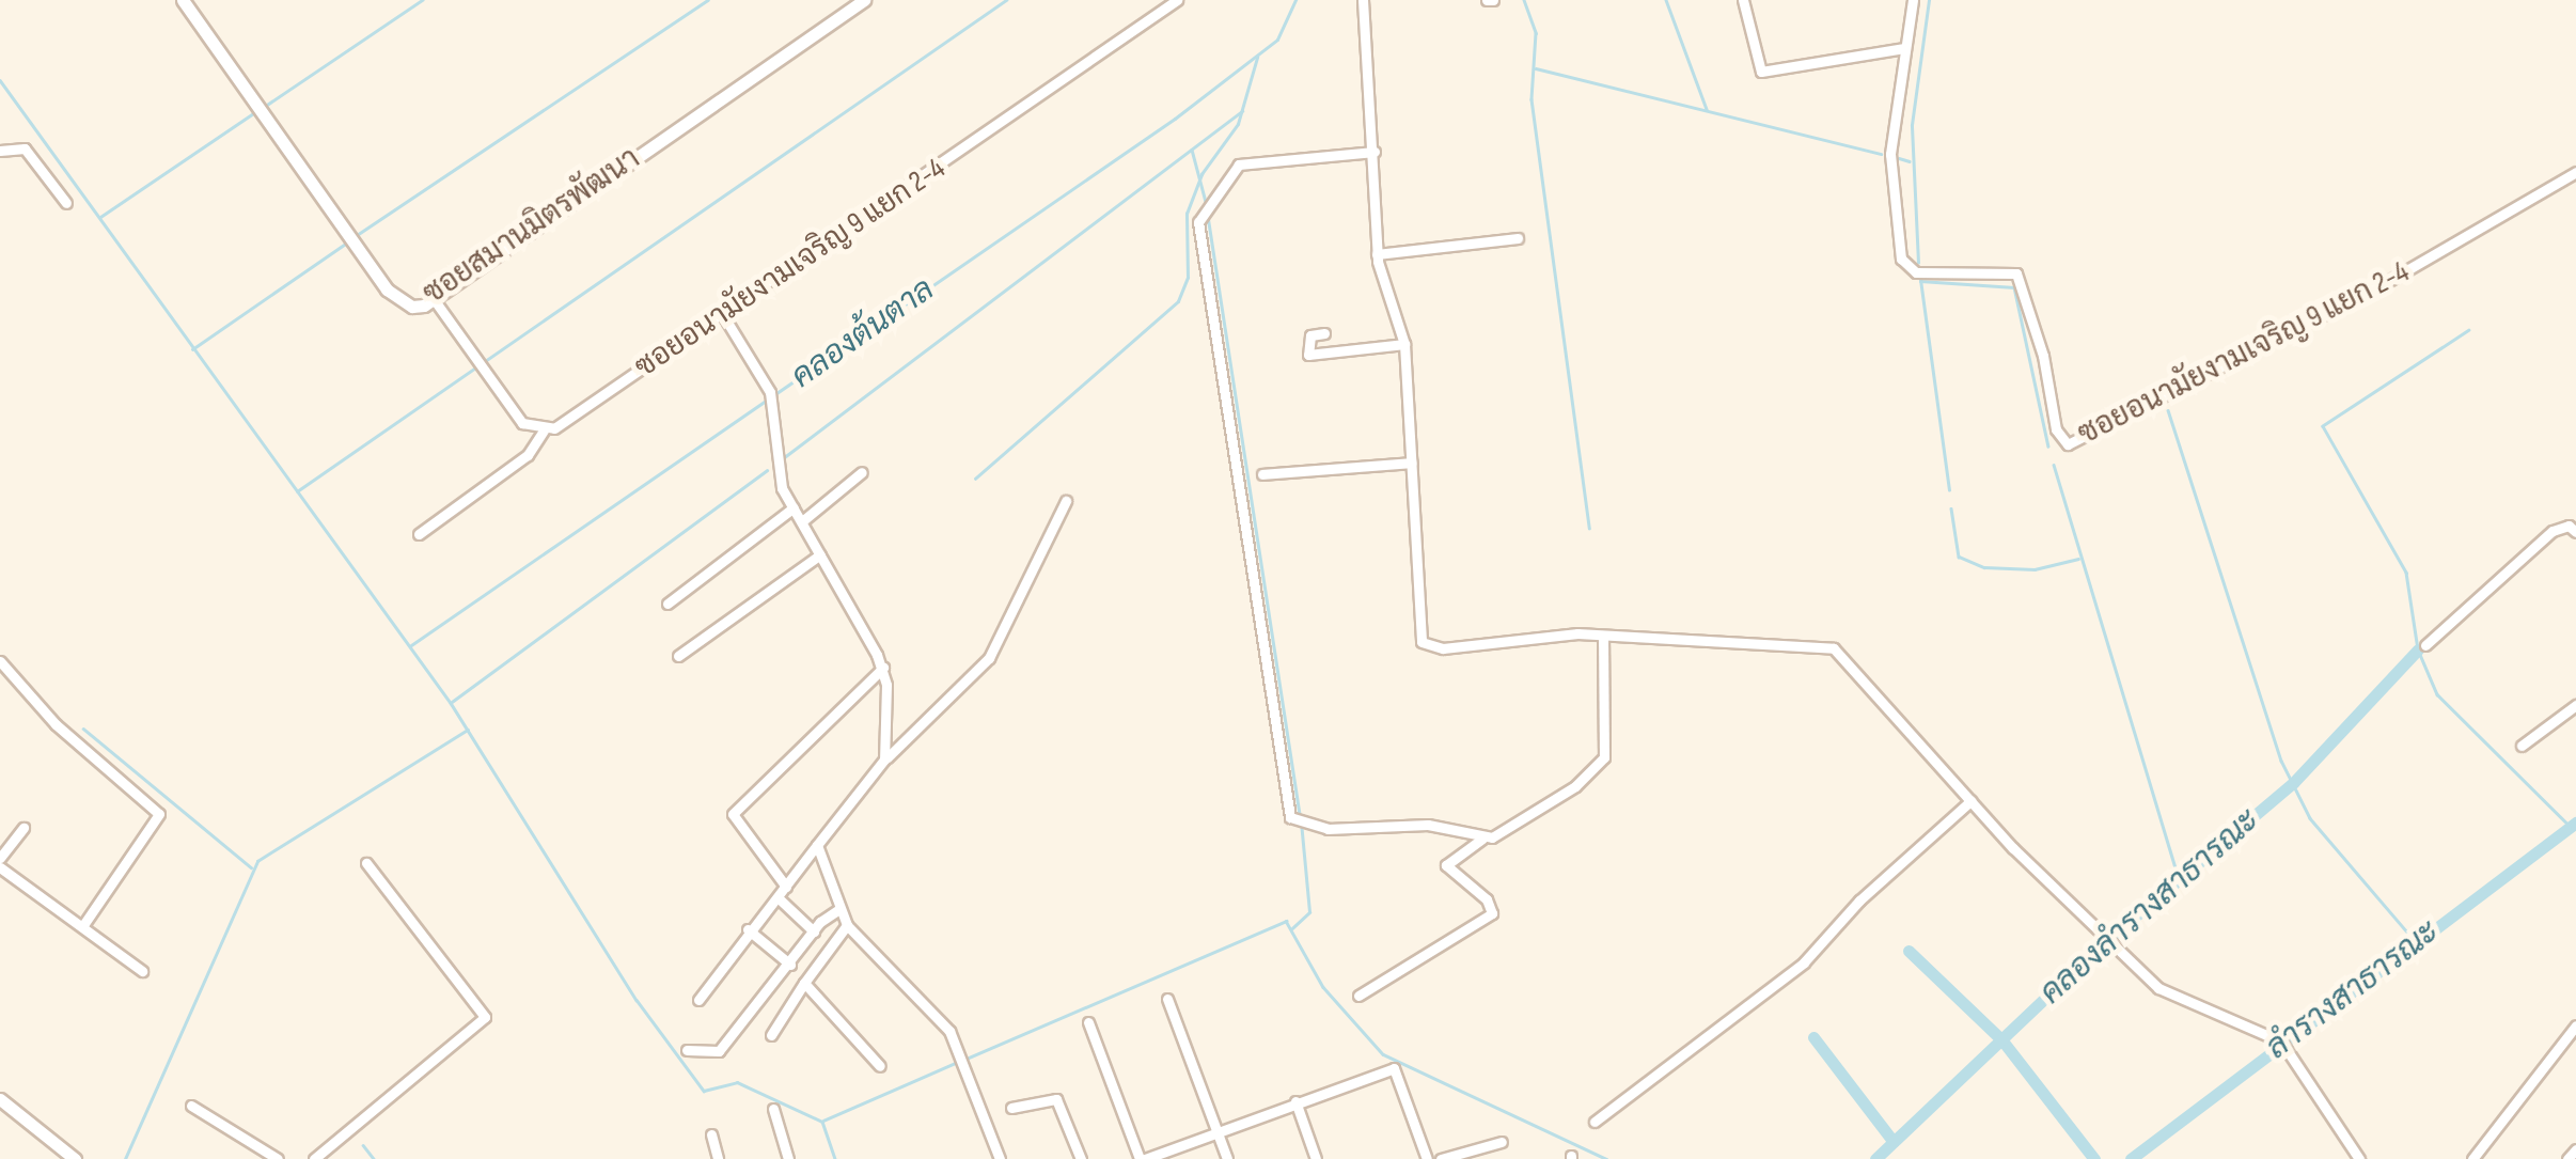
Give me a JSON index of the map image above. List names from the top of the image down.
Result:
{
  "streets": {
    "street": ["ซอยสมานมิตรพัฒนา", "ซอยอนามัยงามเจริญ 9 แยก 2-4"]
  },
  "water": ["คลองต้นตาล", "คลองลำรางสาธารณะ", "ลำรางสาธารณะ"]
}
